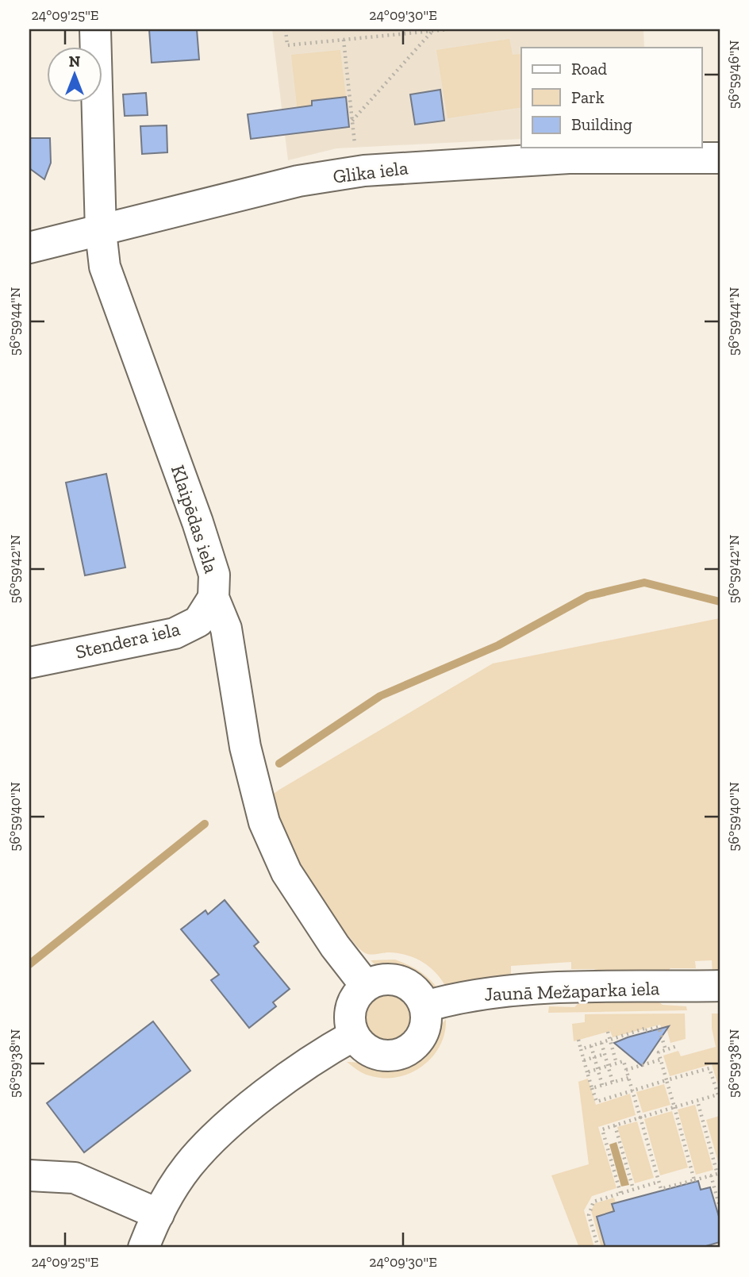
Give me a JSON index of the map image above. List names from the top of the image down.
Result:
{
  "streets": {
    "street": [
      "Glika iela",
      "Klaipēdas iela",
      "Stendera iela",
      "Jaunā Mežaparka iela"
    ]
  },
  "crossings": [
    ["Glika iela", "Klaipēdas iela"],
    ["Klaipēdas iela", "Stendera iela"],
    ["Klaipēdas iela", "Jaunā Mežaparka iela"]
  ],
  "legend": ["Road", "Park", "Building"],
  "north": "top",
  "coordinates": [
    "24°09'25\"E",
    "24°09'30\"E",
    "56°59'46\"N",
    "56°59'44\"N",
    "56°59'42\"N",
    "56°59'40\"N",
    "56°59'38\"N"
  ]
}
